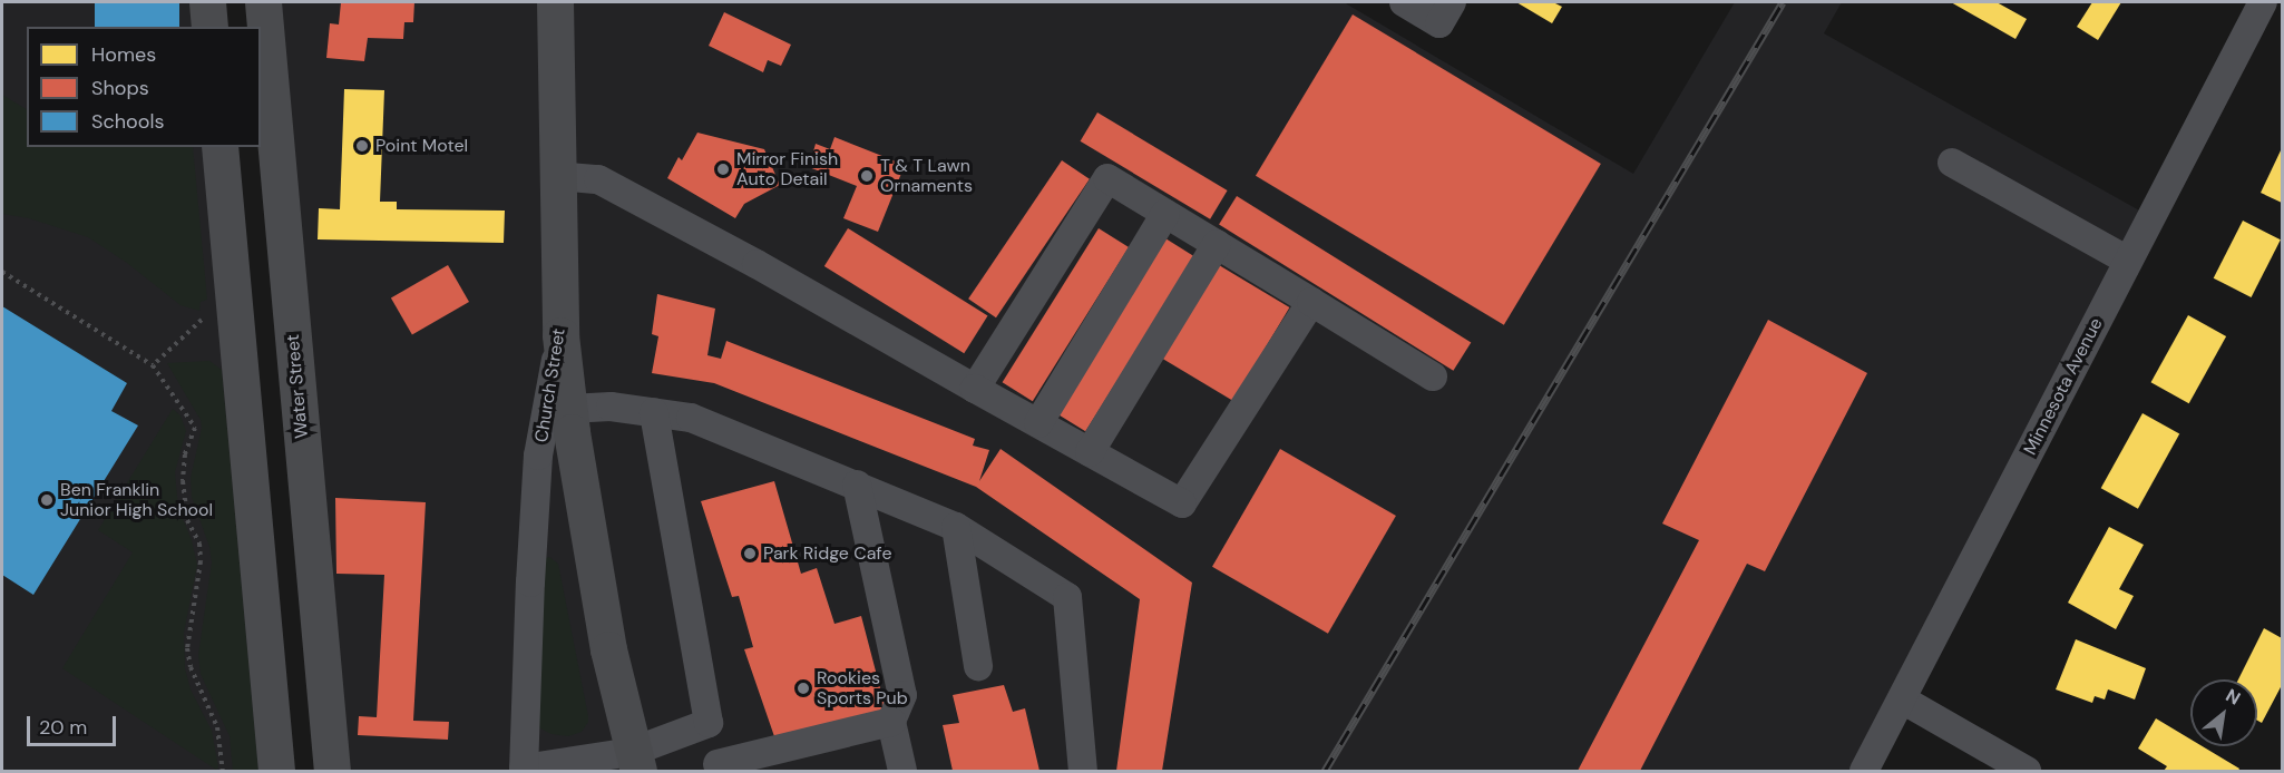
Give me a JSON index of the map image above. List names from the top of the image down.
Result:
{
  "streets": {
    "main road": ["Church Street", "Water Street"],
    "street": ["Minnesota Avenue"]
  },
  "places": [
    "Point Motel",
    "Mirror Finish Auto Detail",
    "T & T Lawn Ornaments",
    "Ben Franklin Junior High School",
    "Park Ridge Cafe",
    "Rookies Sports Pub"
  ],
  "legend": ["Homes", "Shops", "Schools"],
  "scale_bar": "20 m",
  "north": "top right"
}
